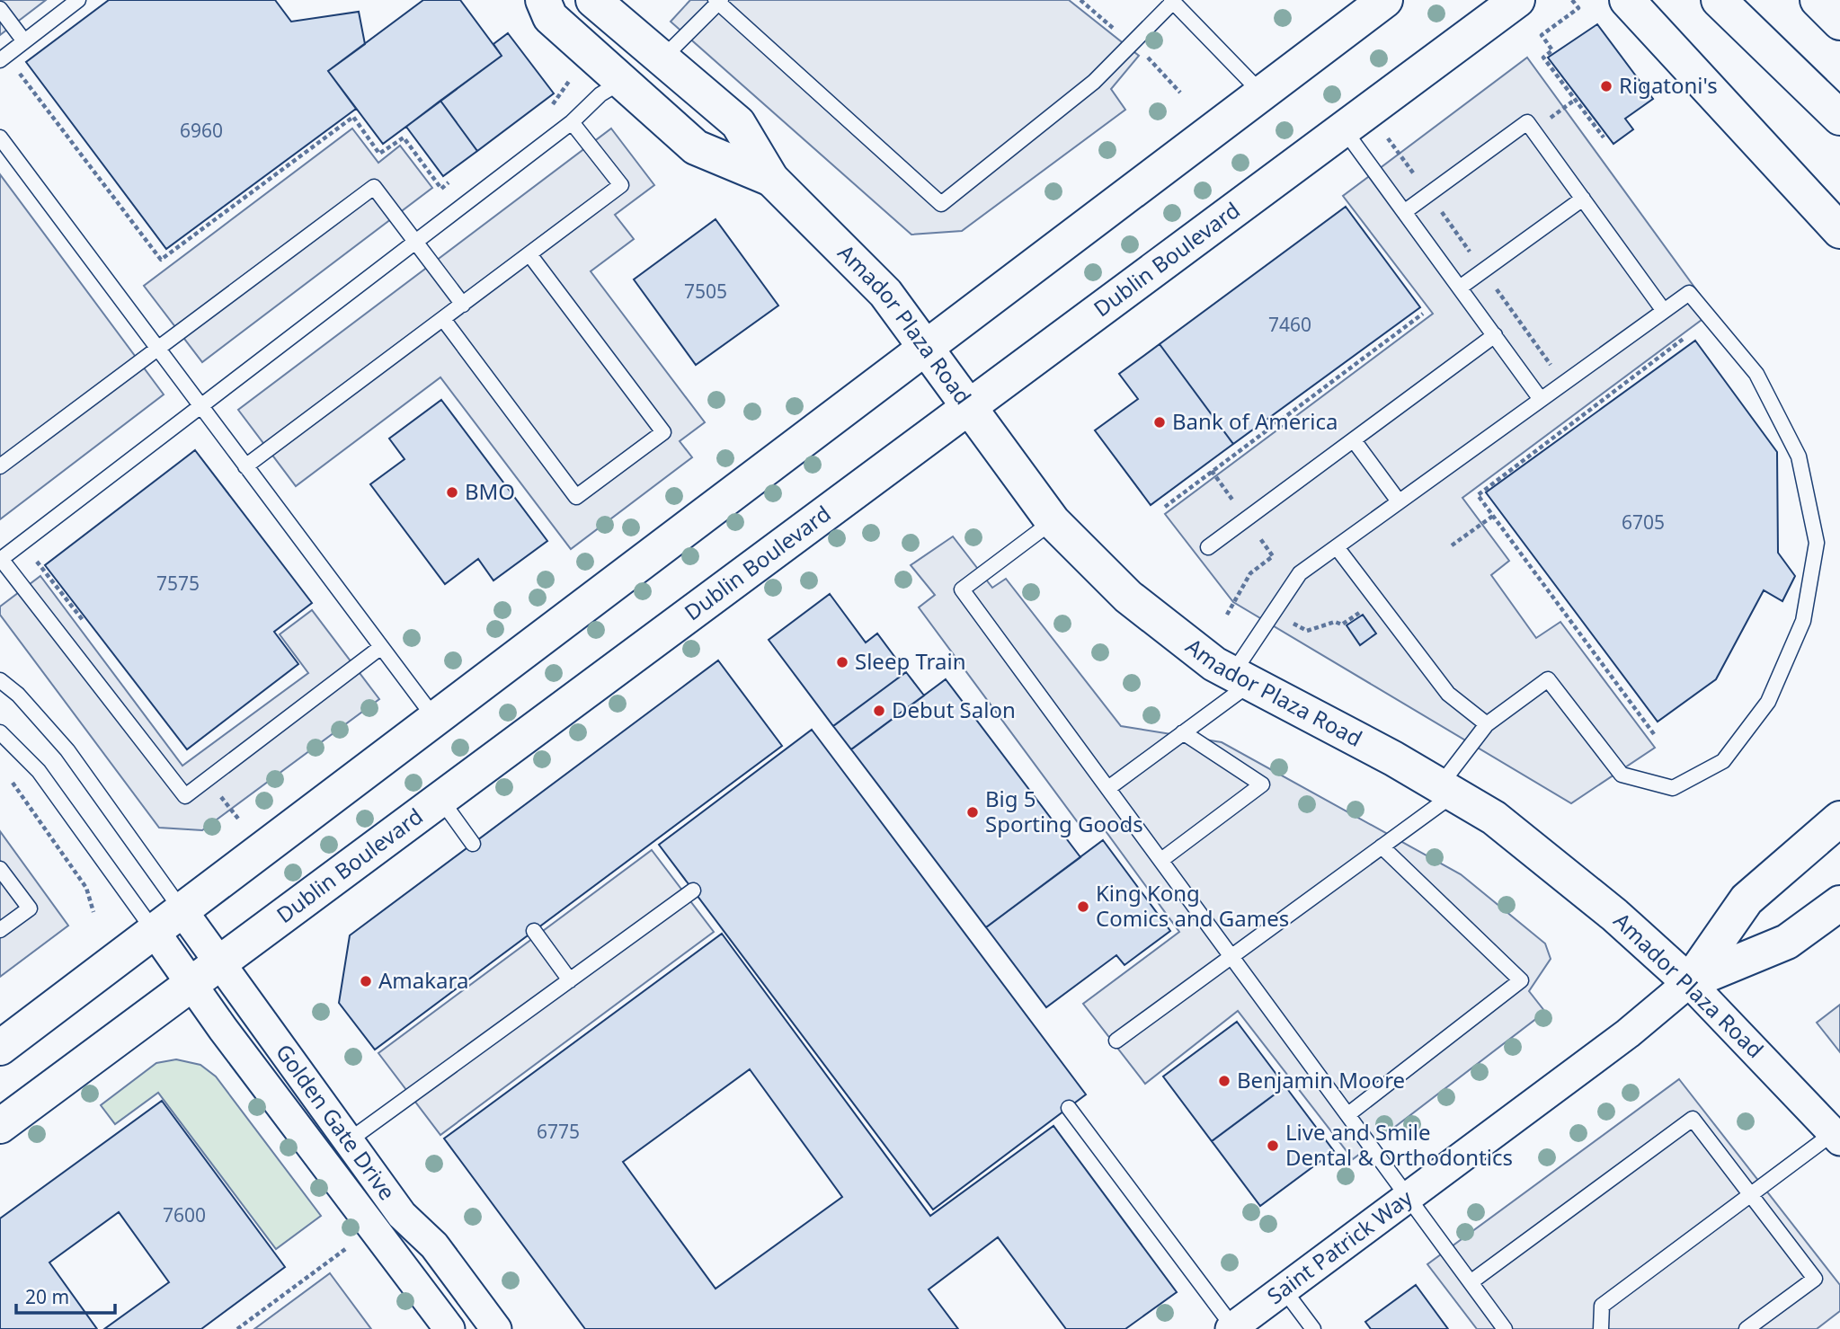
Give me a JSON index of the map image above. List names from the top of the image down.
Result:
{
  "streets": {
    "main road": ["Dublin Boulevard", "Amador Plaza Road"],
    "street": ["Golden Gate Drive", "Saint Patrick Way"]
  },
  "crossings": [
    ["Dublin Boulevard", "Amador Plaza Road"],
    ["Dublin Boulevard", "Golden Gate Drive"],
    ["Amador Plaza Road", "Saint Patrick Way"]
  ],
  "places": [
    "Rigatoni's",
    "Bank of America",
    "BMO",
    "Sleep Train",
    "Debut Salon",
    "Big 5 Sporting Goods",
    "King Kong Comics and Games",
    "Amakara",
    "Benjamin Moore",
    "Live and Smile Dental & Orthodontics"
  ],
  "house_numbers": [
    "6960",
    "7505",
    "7460",
    "6705",
    "7575",
    "6775",
    "7600"
  ],
  "scale_bar": "20 m"
}
